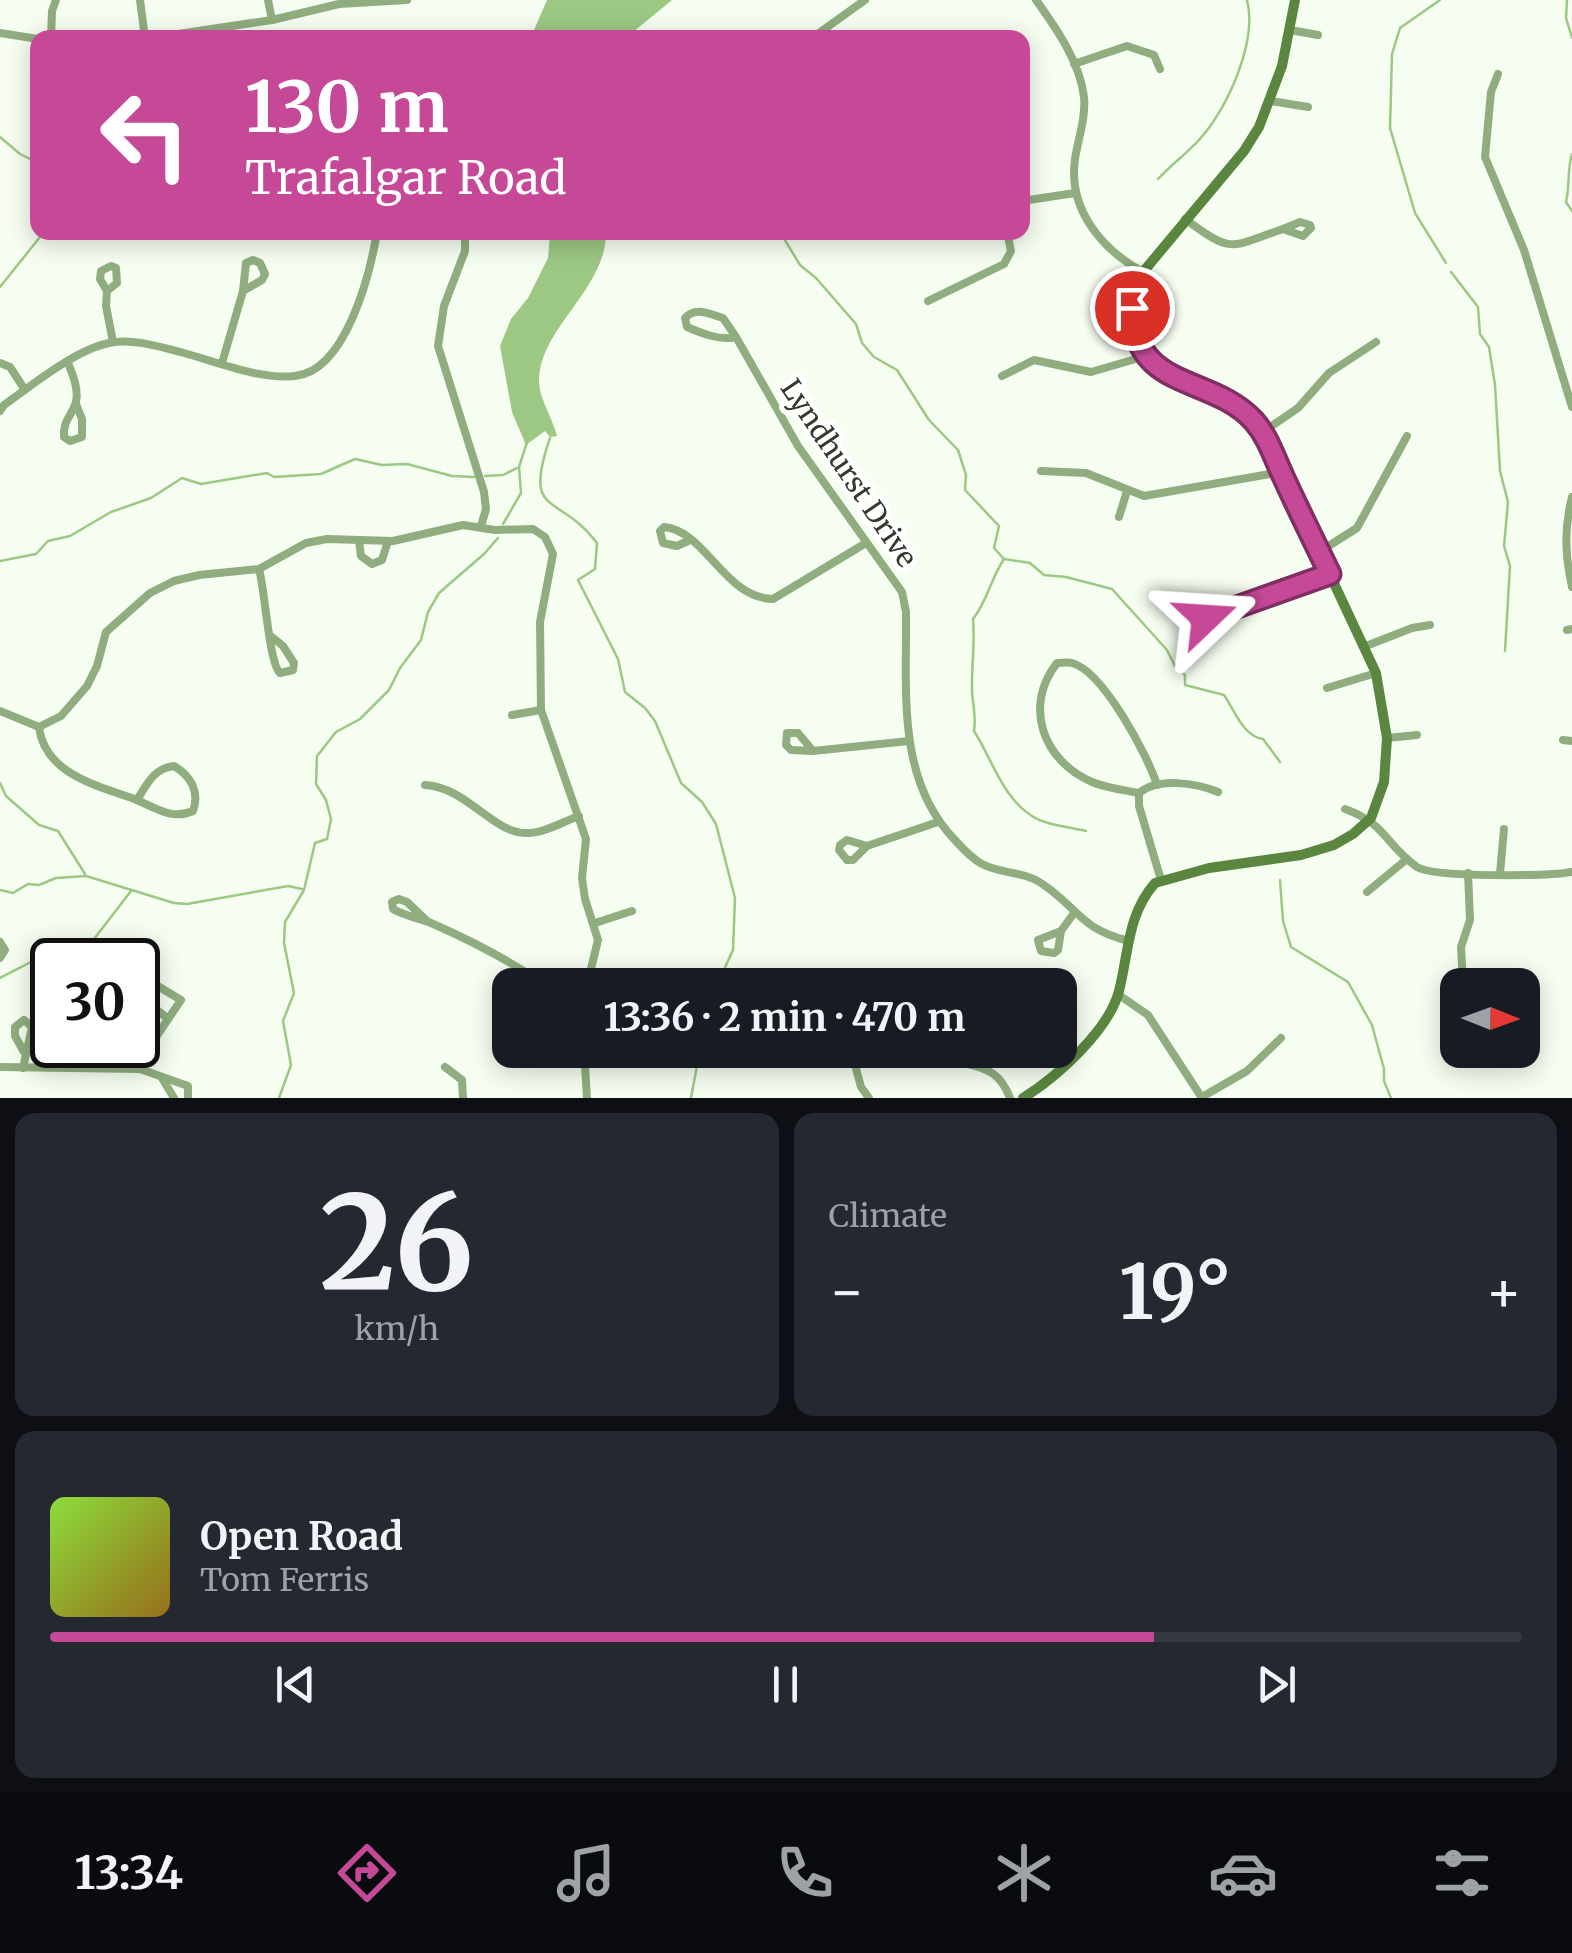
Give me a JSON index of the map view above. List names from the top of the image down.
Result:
{
  "streets": {
    "street": ["Lyndhurst Drive"]
  },
  "north": "right",
  "page": {
    "turn": ["130 m", "Trafalgar Road"],
    "limit": "30",
    "trip": "13:36 · 2 min · 470 m",
    "tile": [
      ["26", "km/h"],
      "Climate"
    ],
    "heat": ["−", "19°", "+"],
    "song": ["Open Road", "Tom Ferris"],
    "tabs": "13:34"
  }
}
